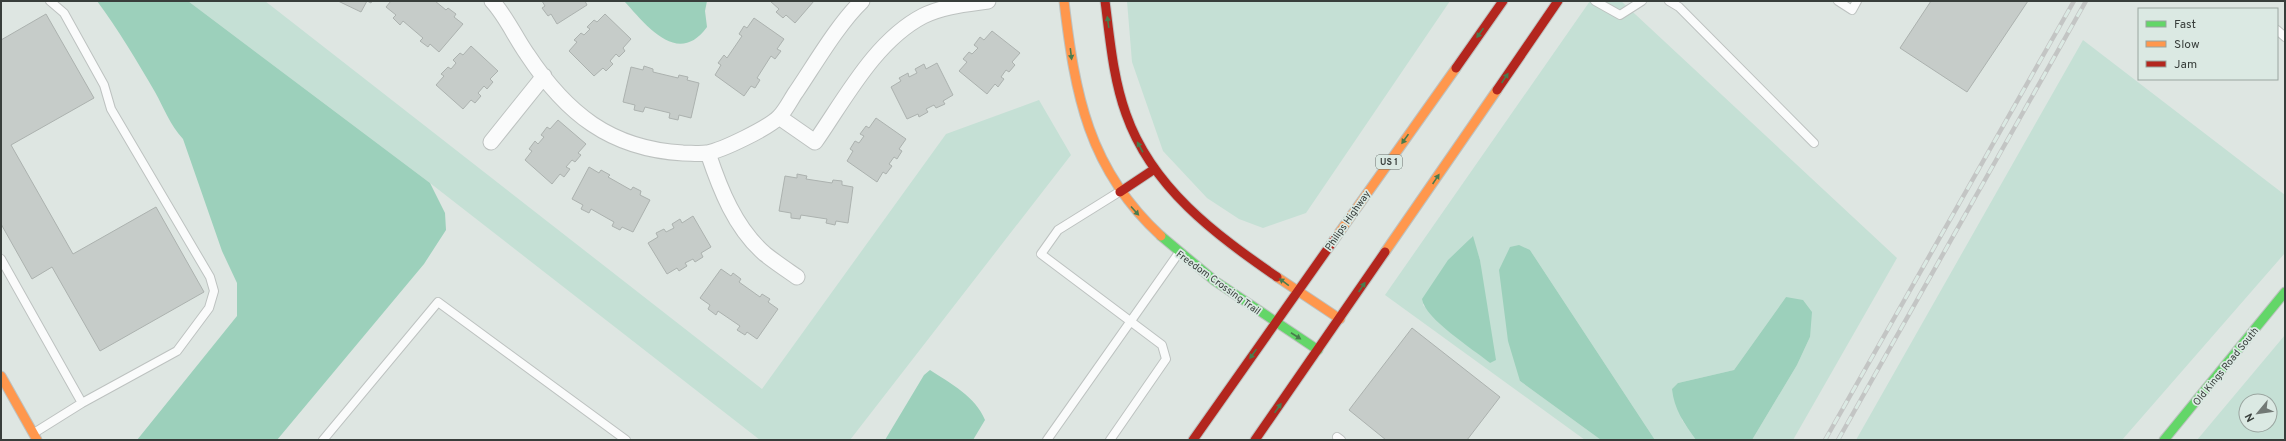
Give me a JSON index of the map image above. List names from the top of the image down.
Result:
{
  "streets": {
    "street": [
      "US 1",
      "Philips Highway",
      "Freedom Crossing Trail",
      "Old Kings Road South"
    ]
  },
  "crossings": [
    ["Philips Highway", "Freedom Crossing Trail"]
  ],
  "legend": ["Fast", "Slow", "Jam"],
  "north": "bottom left"
}
